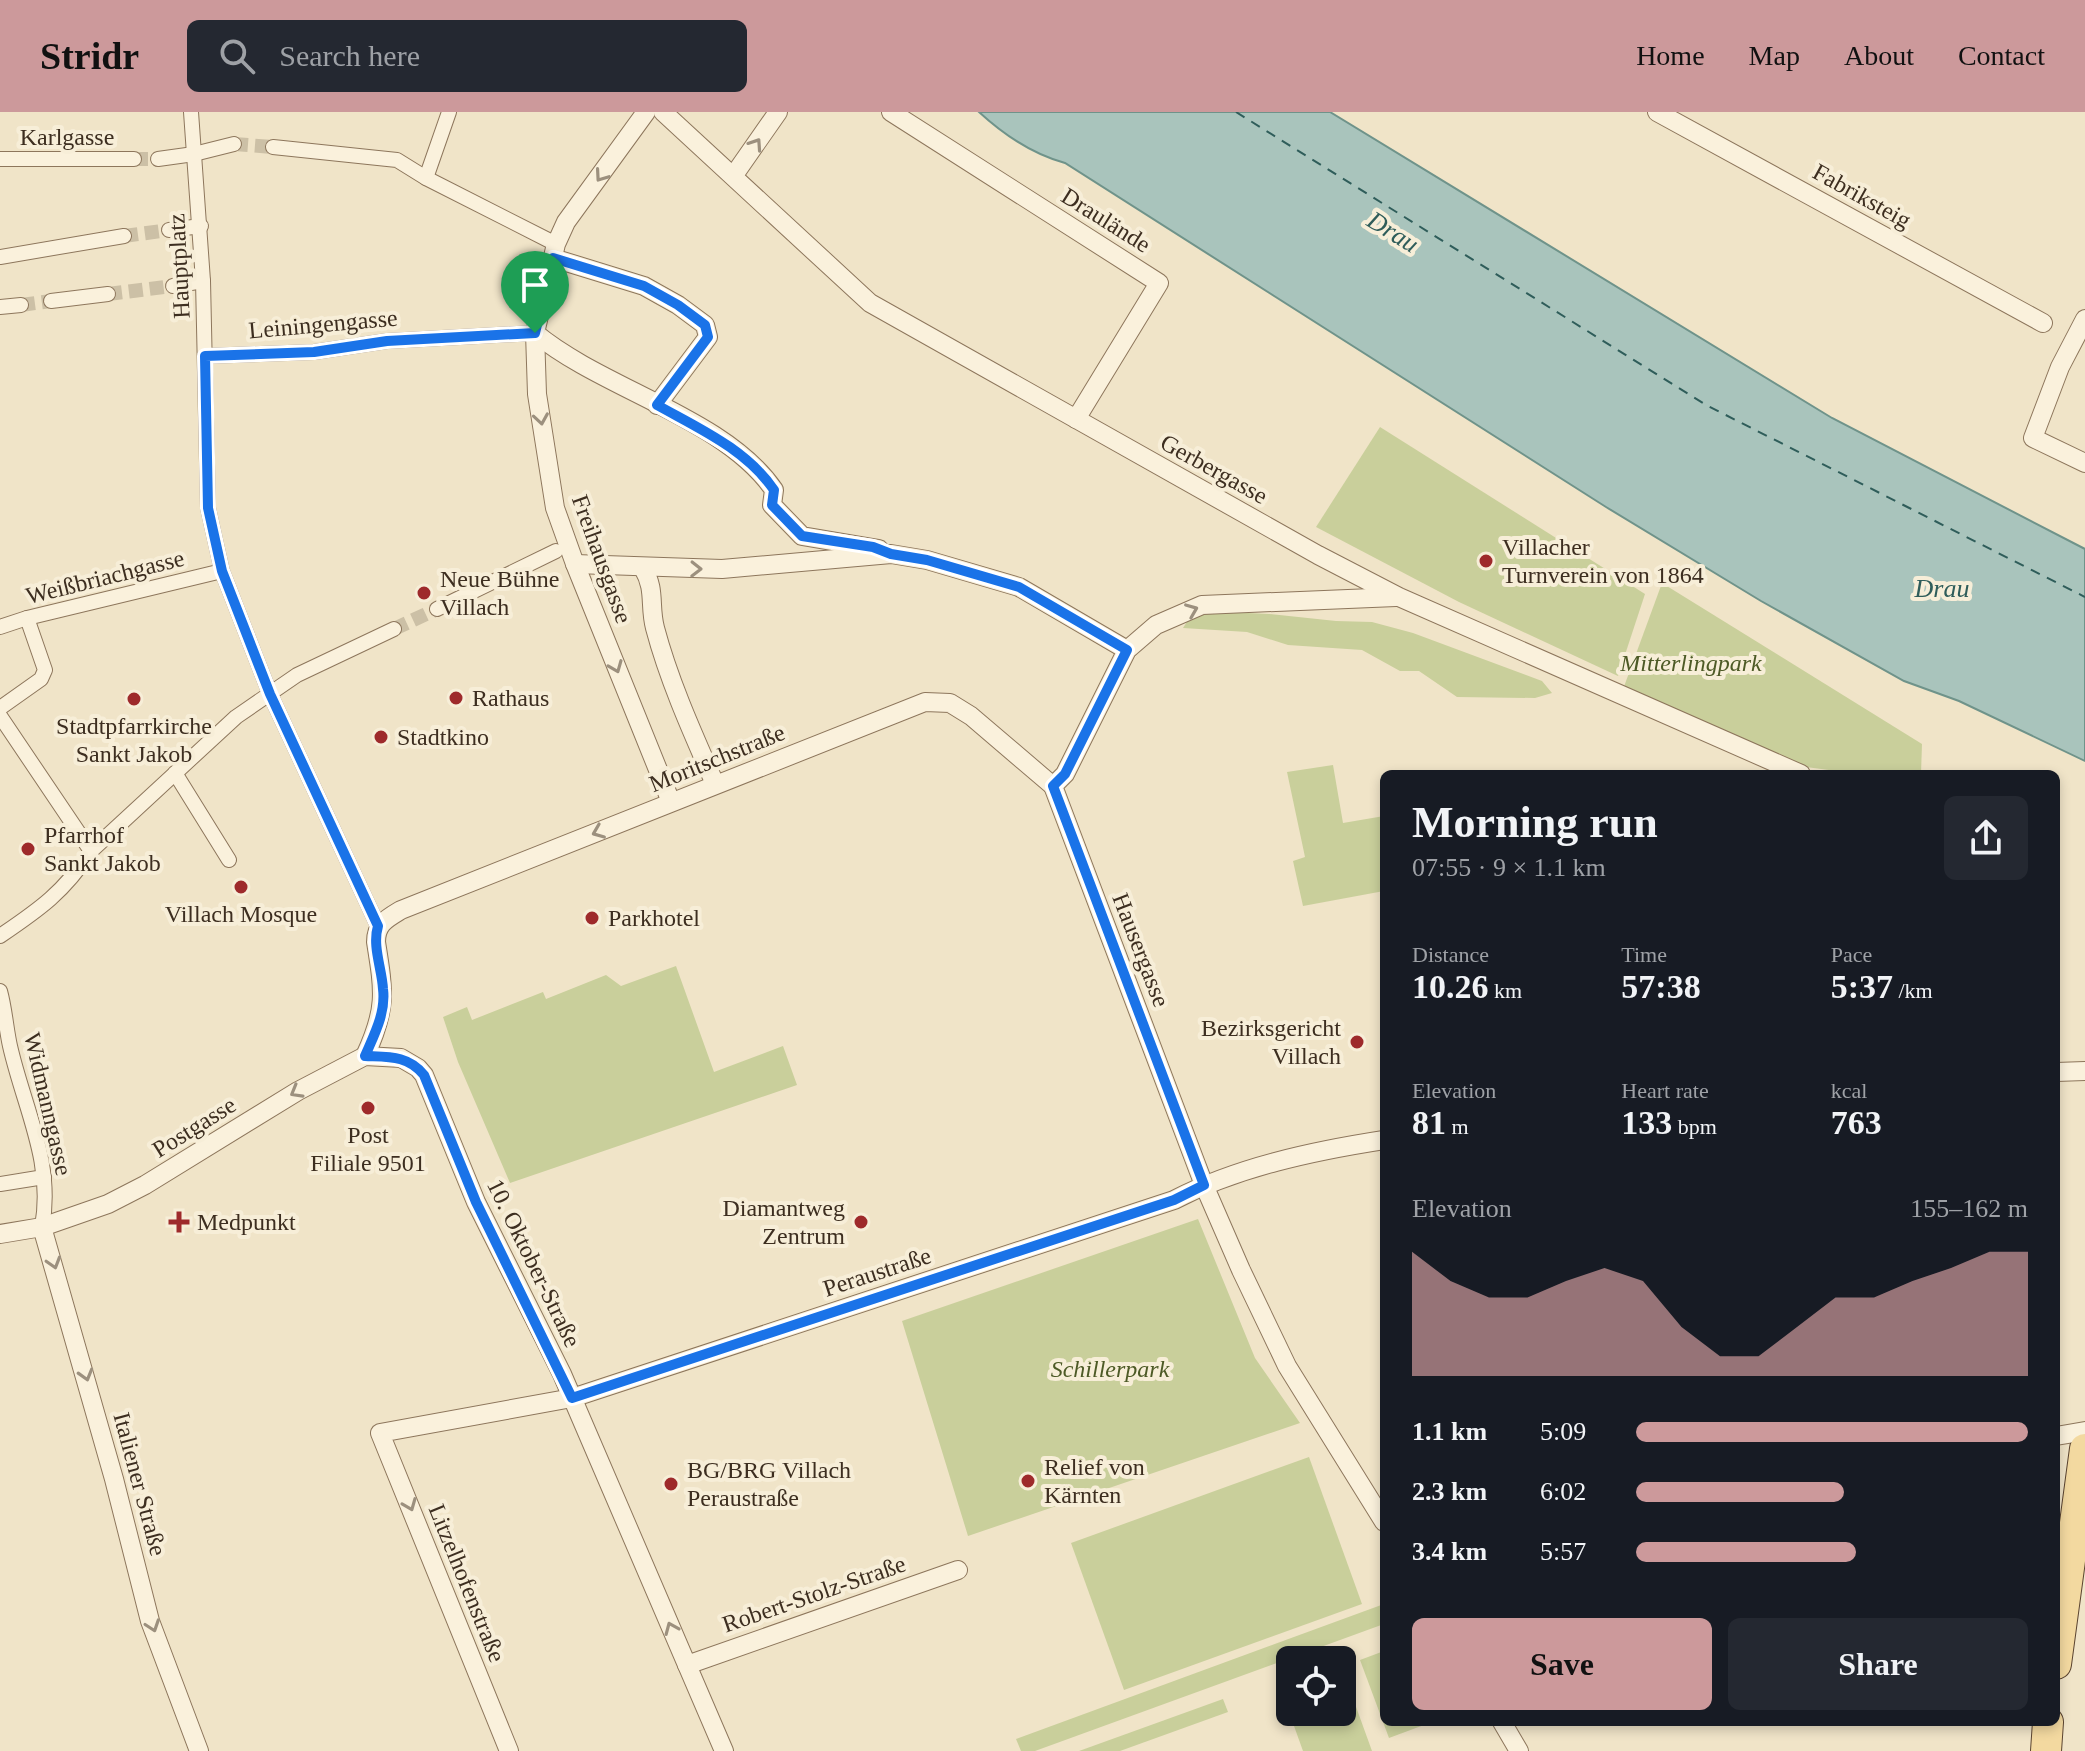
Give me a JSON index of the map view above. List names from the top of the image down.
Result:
{
  "streets": {
    "street": [
      "Karlgasse",
      "Fabriksteig",
      "Draulände",
      "Hauptplatz",
      "Leiningengasse",
      "Gerbergasse",
      "Freihausgasse",
      "Weißbriachgasse",
      "Moritschstraße",
      "Hausergasse",
      "Widmanngasse",
      "Postgasse",
      "10. Oktober-Straße",
      "Peraustraße",
      "Italiener Straße",
      "Litzelhofenstraße",
      "Robert-Stolz-Straße"
    ]
  },
  "crossings": [
    ["Draulände", "Gerbergasse"],
    ["Hauptplatz", "Leiningengasse"],
    ["Hauptplatz", "Weißbriachgasse"],
    ["Leiningengasse", "Freihausgasse"],
    ["Freihausgasse", "Moritschstraße"],
    ["Moritschstraße", "Hausergasse"],
    ["Hausergasse", "Peraustraße"],
    ["Widmanngasse", "Postgasse"],
    ["Widmanngasse", "Italiener Straße"],
    ["Postgasse", "10. Oktober-Straße"],
    ["Postgasse", "Italiener Straße"],
    ["10. Oktober-Straße", "Peraustraße"],
    ["10. Oktober-Straße", "Robert-Stolz-Straße"],
    ["Peraustraße", "Litzelhofenstraße"]
  ],
  "one_way": [
    "Moritschstraße",
    "Postgasse",
    "10. Oktober-Straße",
    "Italiener Straße",
    "Litzelhofenstraße"
  ],
  "water": ["Drau"],
  "parks": ["Mitterlingpark", "Schillerpark"],
  "places": {
    "other": [
      "Villacher Turnverein von 1864",
      "Neue Bühne Villach",
      "Rathaus",
      "Stadtpfarrkirche Sankt Jakob",
      "Stadtkino",
      "Pfarrhof Sankt Jakob",
      "Villach Mosque",
      "Parkhotel",
      "Bezirksgericht Villach",
      "Post Filiale 9501",
      "Diamantweg Zentrum",
      "Relief von Kärnten",
      "BG/BRG Villach Peraustraße"
    ],
    "health": ["Medpunkt"]
  },
  "page": {
    "header": "Stridr",
    "search": "Search here",
    "nav": [
      "Home",
      "Map",
      "About",
      "Contact"
    ],
    "heading": ["Morning run", "07:55 · 9 × 1.1 km"],
    "stats": [
      ["Distance", "10.26 km"],
      ["Time", "57:38"],
      ["Pace", "5:37 /km"],
      ["Elevation", "81 m"],
      ["Heart rate", "133 bpm"],
      ["kcal", "763"]
    ],
    "chart": ["Elevation", "155–162 m"],
    "list": [
      {
        "name": "1.1 km",
        "note": "5:09"
      },
      {
        "name": "2.3 km",
        "note": "6:02"
      },
      {
        "name": "3.4 km",
        "note": "5:57"
      }
    ],
    "buttons": ["Save", "Share"]
  }
}
